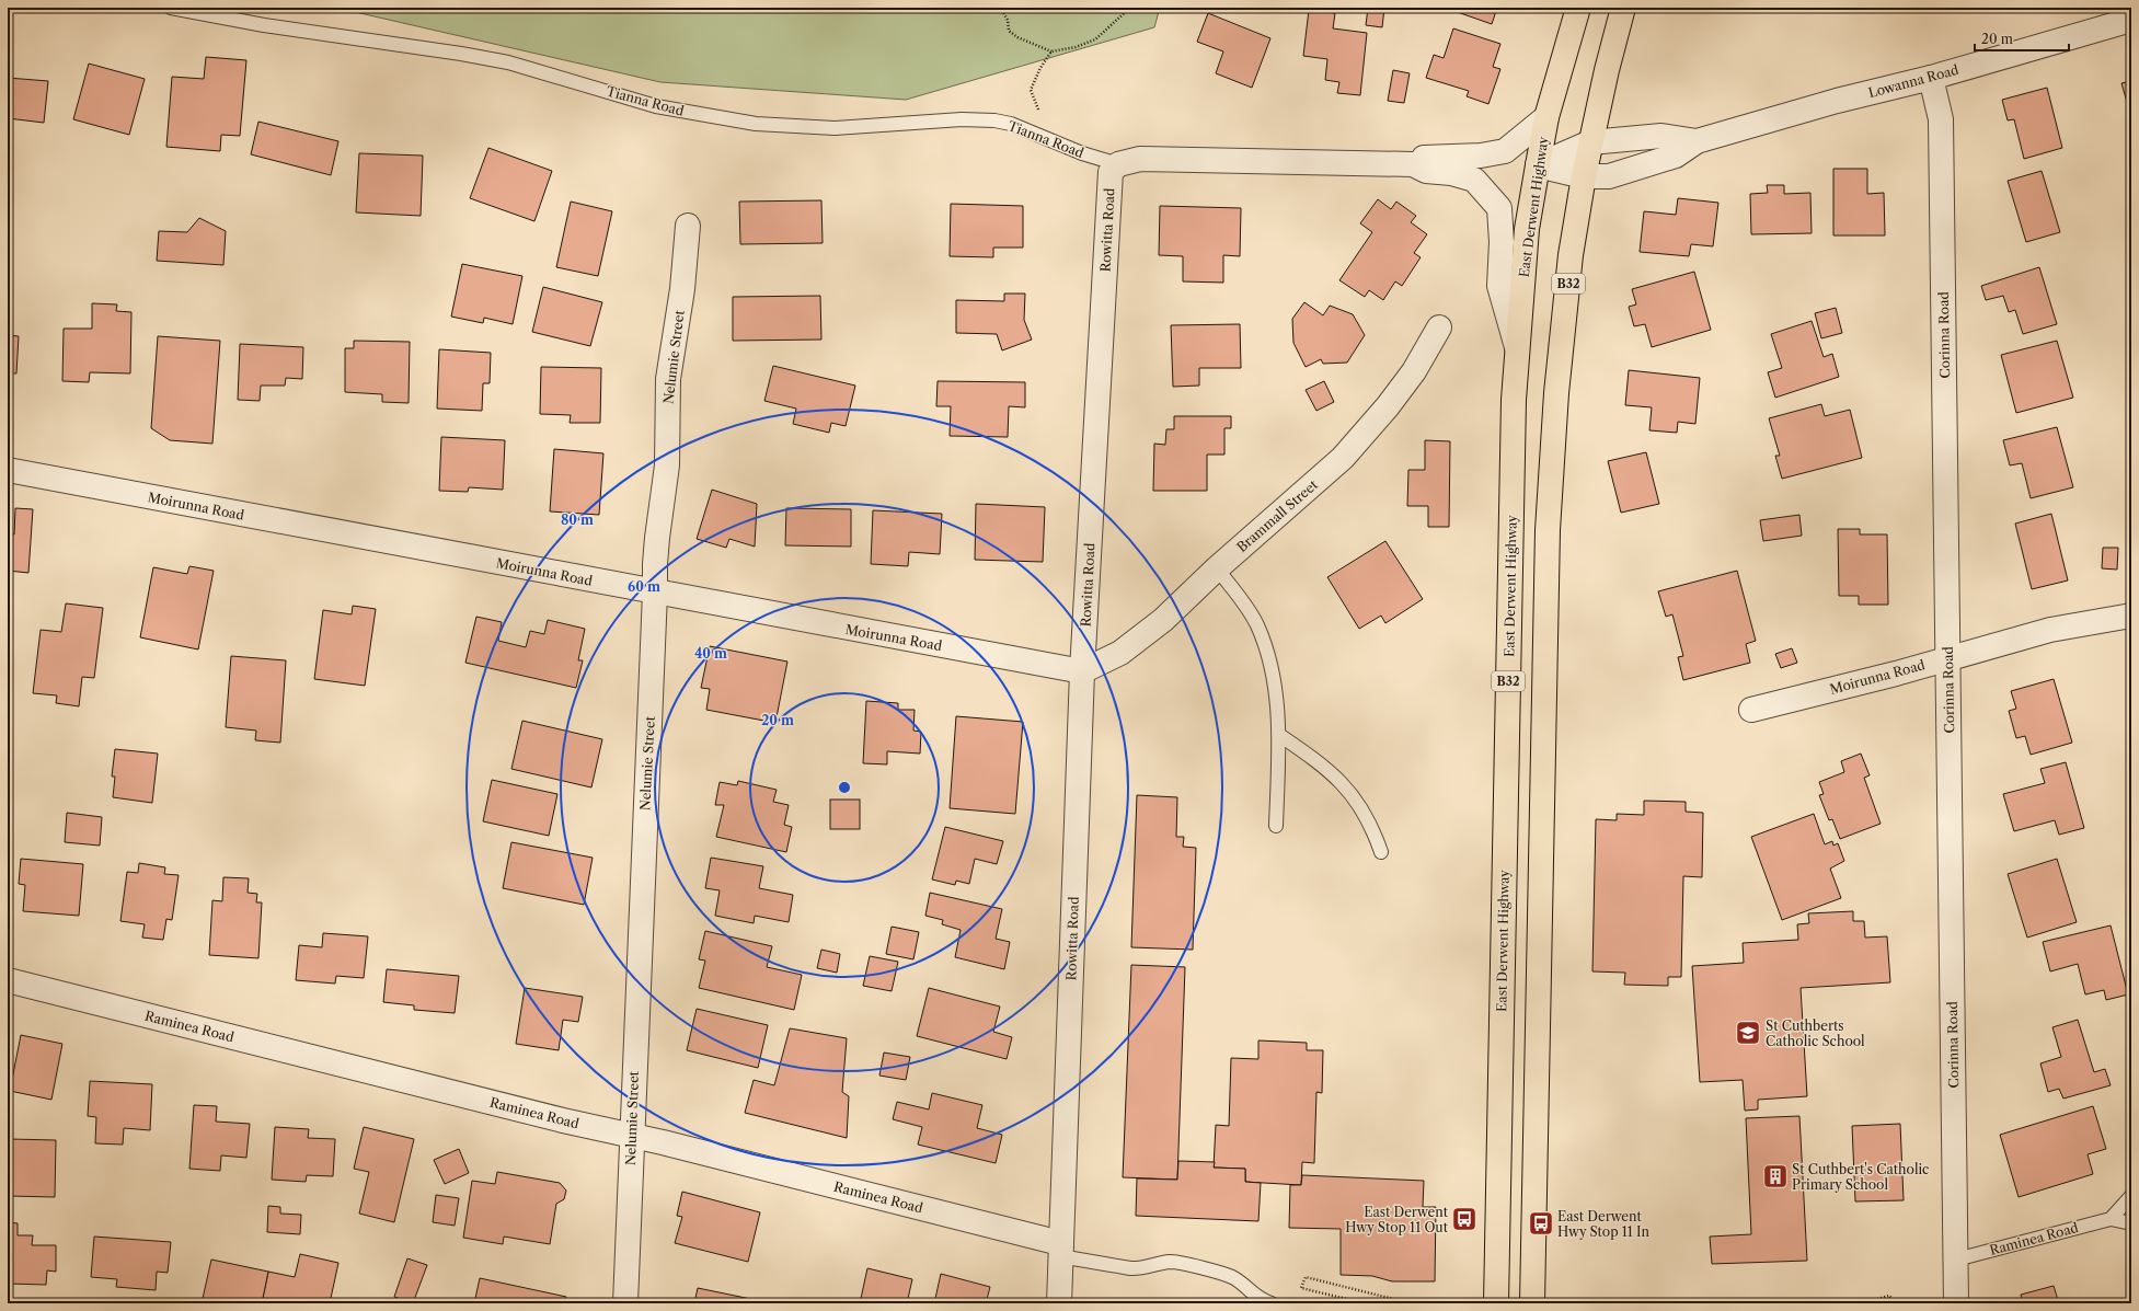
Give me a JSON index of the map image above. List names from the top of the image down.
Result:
{
  "streets": {
    "main road": ["East Derwent Highway", "B32"],
    "street": [
      "Lowanna Road",
      "Rowitta Road",
      "Corinna Road",
      "Nelumie Street",
      "Moirunna Road",
      "Brammall Street",
      "Raminea Road"
    ],
    "lane": ["Tianna Road"]
  },
  "crossings": [
    ["Lowanna Road", "East Derwent Highway"],
    ["Lowanna Road", "B32"],
    ["Lowanna Road", "Corinna Road"],
    ["Tianna Road", "Rowitta Road"],
    ["Rowitta Road", "Moirunna Road"],
    ["Rowitta Road", "Brammall Street"],
    ["Rowitta Road", "Raminea Road"],
    ["Corinna Road", "Moirunna Road"],
    ["Corinna Road", "Raminea Road"],
    ["Nelumie Street", "Moirunna Road"],
    ["Nelumie Street", "Raminea Road"],
    ["Moirunna Road", "Brammall Street"]
  ],
  "places": {
    "school or university": ["St Cuthberts Catholic School"],
    "building": ["St Cuthbert's Catholic Primary School"],
    "bus stop": ["East Derwent Hwy Stop 11 Out", "East Derwent Hwy Stop 11 In"]
  },
  "scale_bar": "20 m",
  "rings": [
    "80 m",
    "60 m",
    "40 m",
    "20 m"
  ]
}
